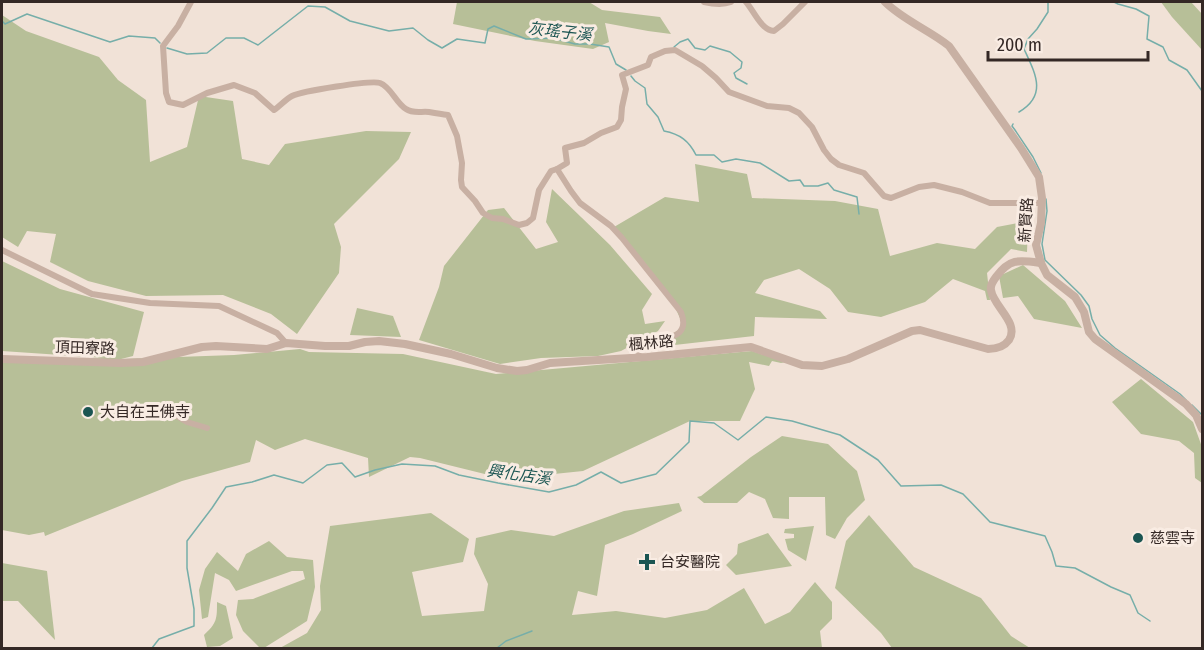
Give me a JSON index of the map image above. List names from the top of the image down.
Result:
{
  "streets": {
    "street": ["新賢路", "楓林路", "頂田寮路"]
  },
  "crossings": [
    ["新賢路", "楓林路"],
    ["楓林路", "頂田寮路"]
  ],
  "water": ["灰瑤子溪", "興化店溪"],
  "places": {
    "other": ["大自在王佛寺", "慈雲寺"],
    "health": ["台安醫院"]
  },
  "scale_bar": "200 m"
}
